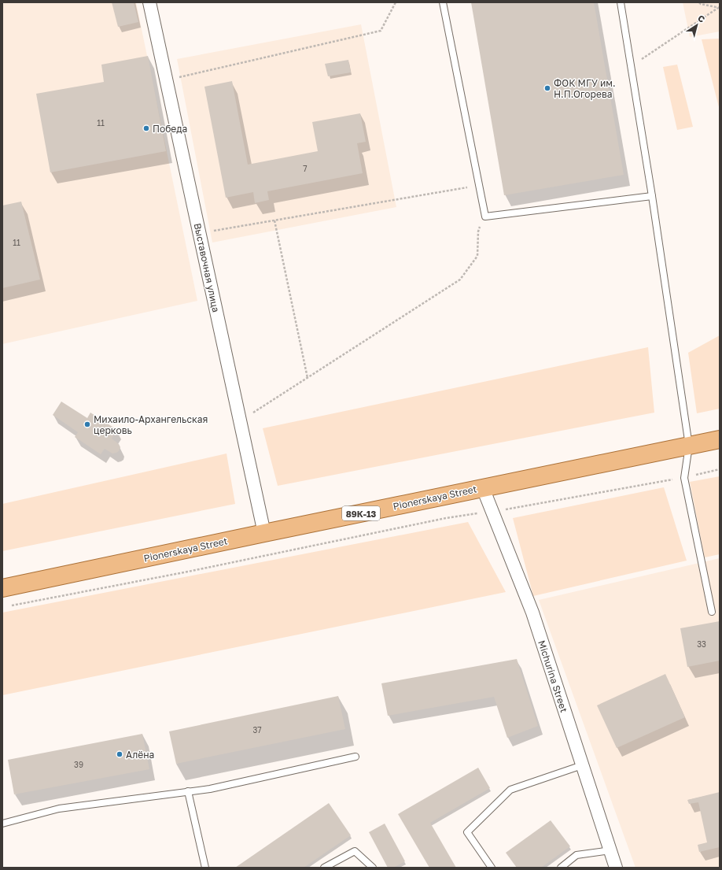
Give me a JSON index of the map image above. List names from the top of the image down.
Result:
{
  "streets": {
    "main road": ["Pionerskaya Street", "89К-13"],
    "street": ["Выставочная улица", "Michurina Street"]
  },
  "crossings": [
    ["Выставочная улица", "Pionerskaya Street"],
    ["Pionerskaya Street", "Michurina Street"]
  ],
  "places": [
    "ФОК МГУ им. Н.П.Огорева",
    "Победа",
    "Михаило-Архангельская церковь",
    "Алёна"
  ],
  "house_numbers": [
    "11",
    "7",
    "11",
    "33",
    "37",
    "39"
  ],
  "north": "top right"
}
